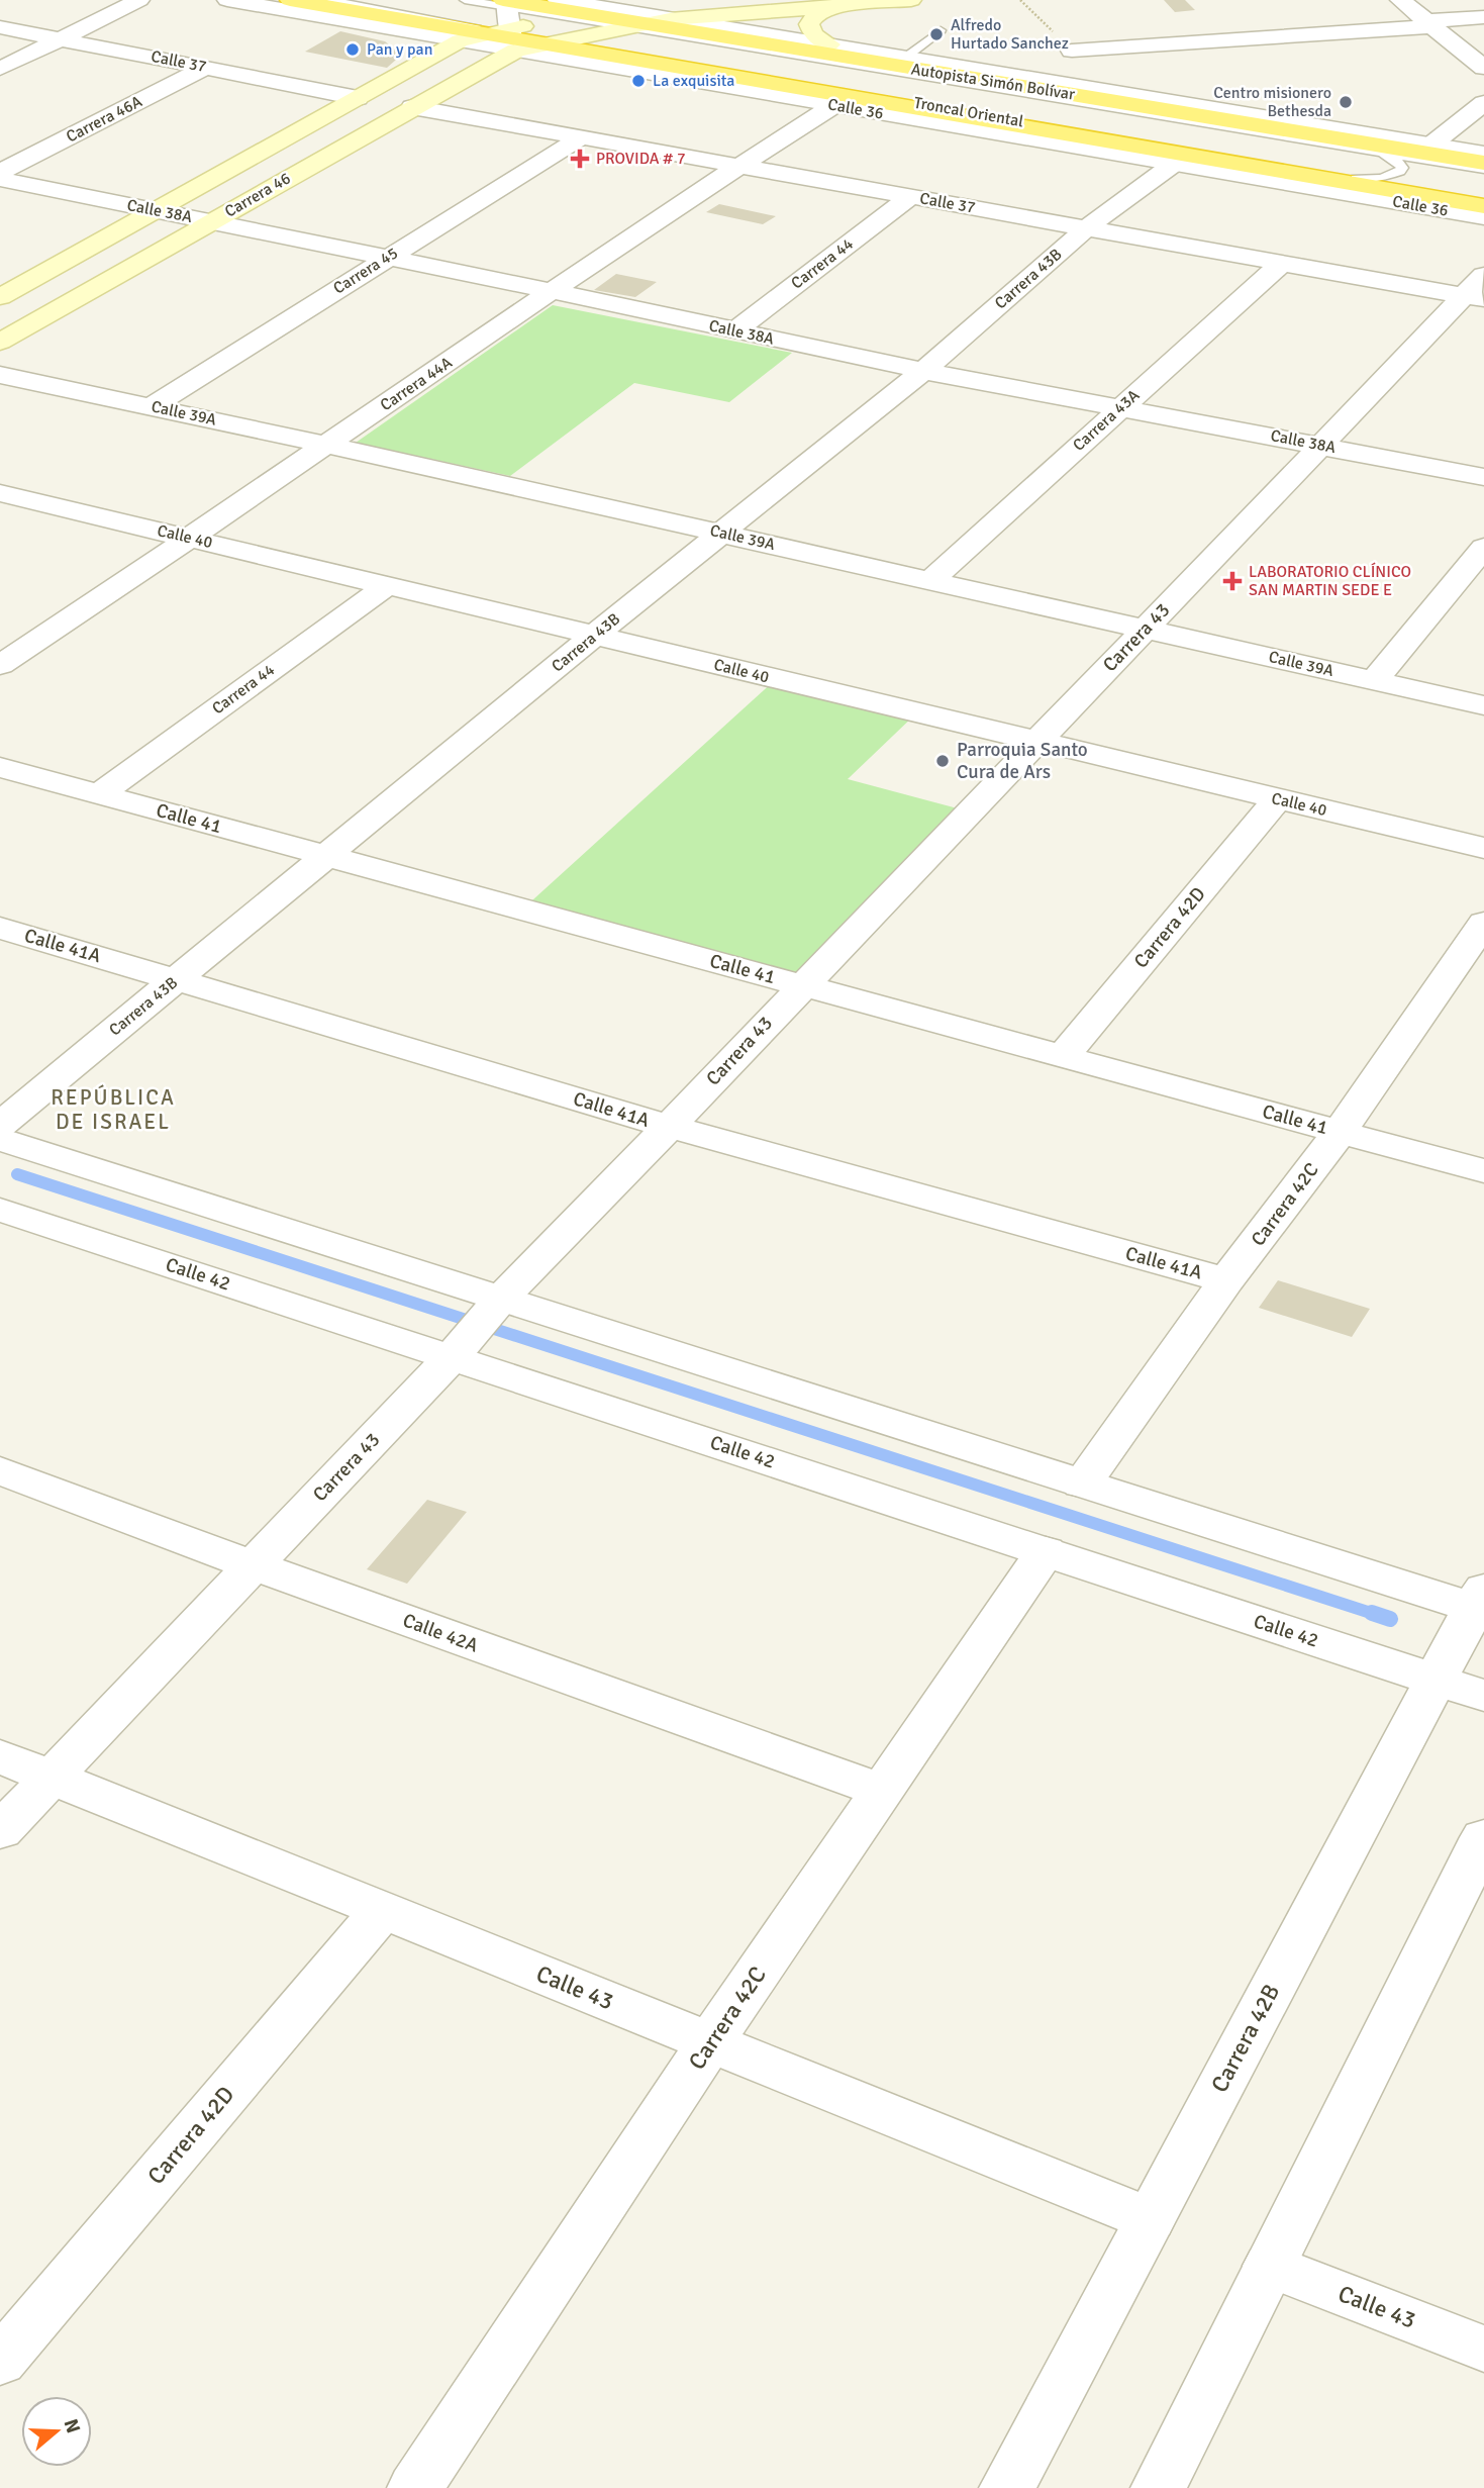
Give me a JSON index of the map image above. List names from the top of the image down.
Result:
{
  "streets": {
    "highway": ["Autopista Simón Bolívar"],
    "main road": ["Carrera 46"],
    "street": [
      "Calle 37",
      "Calle 36",
      "Carrera 46A",
      "Calle 38A",
      "Carrera 44",
      "Carrera 45",
      "Carrera 43B",
      "Carrera 44A",
      "Calle 39A",
      "Carrera 43A",
      "Calle 40",
      "Carrera 43",
      "Calle 41",
      "Carrera 42D",
      "Calle 41A",
      "Carrera 42C",
      "Calle 42",
      "Calle 42A",
      "Calle 43",
      "Carrera 42B"
    ],
    "lane": ["Troncal Oriental"]
  },
  "crossings": [
    ["Calle 37", "Carrera 46A"],
    ["Calle 37", "Carrera 46"],
    ["Calle 37", "Carrera 44"],
    ["Calle 37", "Carrera 45"],
    ["Calle 37", "Carrera 43B"],
    ["Calle 37", "Carrera 44A"],
    ["Calle 37", "Carrera 43A"],
    ["Calle 37", "Carrera 43"],
    ["Autopista Simón Bolívar", "Troncal Oriental"],
    ["Autopista Simón Bolívar", "Carrera 46"],
    ["Calle 36", "Carrera 46"],
    ["Calle 36", "Carrera 43B"],
    ["Calle 36", "Carrera 44A"],
    ["Troncal Oriental", "Carrera 46"],
    ["Carrera 46", "Calle 38A"],
    ["Calle 38A", "Carrera 44"],
    ["Calle 38A", "Carrera 45"],
    ["Calle 38A", "Carrera 43B"],
    ["Calle 38A", "Carrera 44A"],
    ["Calle 38A", "Carrera 43A"],
    ["Calle 38A", "Carrera 43"],
    ["Carrera 44", "Calle 40"],
    ["Carrera 44", "Calle 41"],
    ["Carrera 45", "Calle 39A"],
    ["Carrera 43B", "Calle 39A"],
    ["Carrera 43B", "Calle 40"],
    ["Carrera 43B", "Calle 41"],
    ["Carrera 43B", "Calle 41A"],
    ["Carrera 44A", "Calle 39A"],
    ["Carrera 44A", "Calle 40"],
    ["Calle 39A", "Carrera 43A"],
    ["Calle 39A", "Carrera 43"],
    ["Calle 40", "Carrera 43"],
    ["Calle 40", "Carrera 42D"],
    ["Carrera 43", "Calle 41"],
    ["Carrera 43", "Calle 41A"],
    ["Carrera 43", "Calle 42"],
    ["Carrera 43", "Calle 42A"],
    ["Carrera 43", "Calle 43"],
    ["Calle 41", "Carrera 42D"],
    ["Calle 41", "Carrera 42C"],
    ["Carrera 42D", "Calle 43"],
    ["Calle 41A", "Carrera 42C"],
    ["Carrera 42C", "Calle 42"],
    ["Carrera 42C", "Calle 42A"],
    ["Carrera 42C", "Calle 43"],
    ["Calle 42", "Carrera 42B"],
    ["Calle 43", "Carrera 42B"]
  ],
  "districts": ["REPÚBLICA DE ISRAEL"],
  "places": {
    "other": [
      "Alfredo Hurtado Sanchez",
      "Pan y pan",
      "La exquisita",
      "Centro misionero Bethesda",
      "Parroquia Santo Cura de Ars"
    ],
    "health": ["PROVIDA # 7", "LABORATORIO CLÍNICO SAN MARTIN SEDE E"]
  },
  "north": "right"
}
